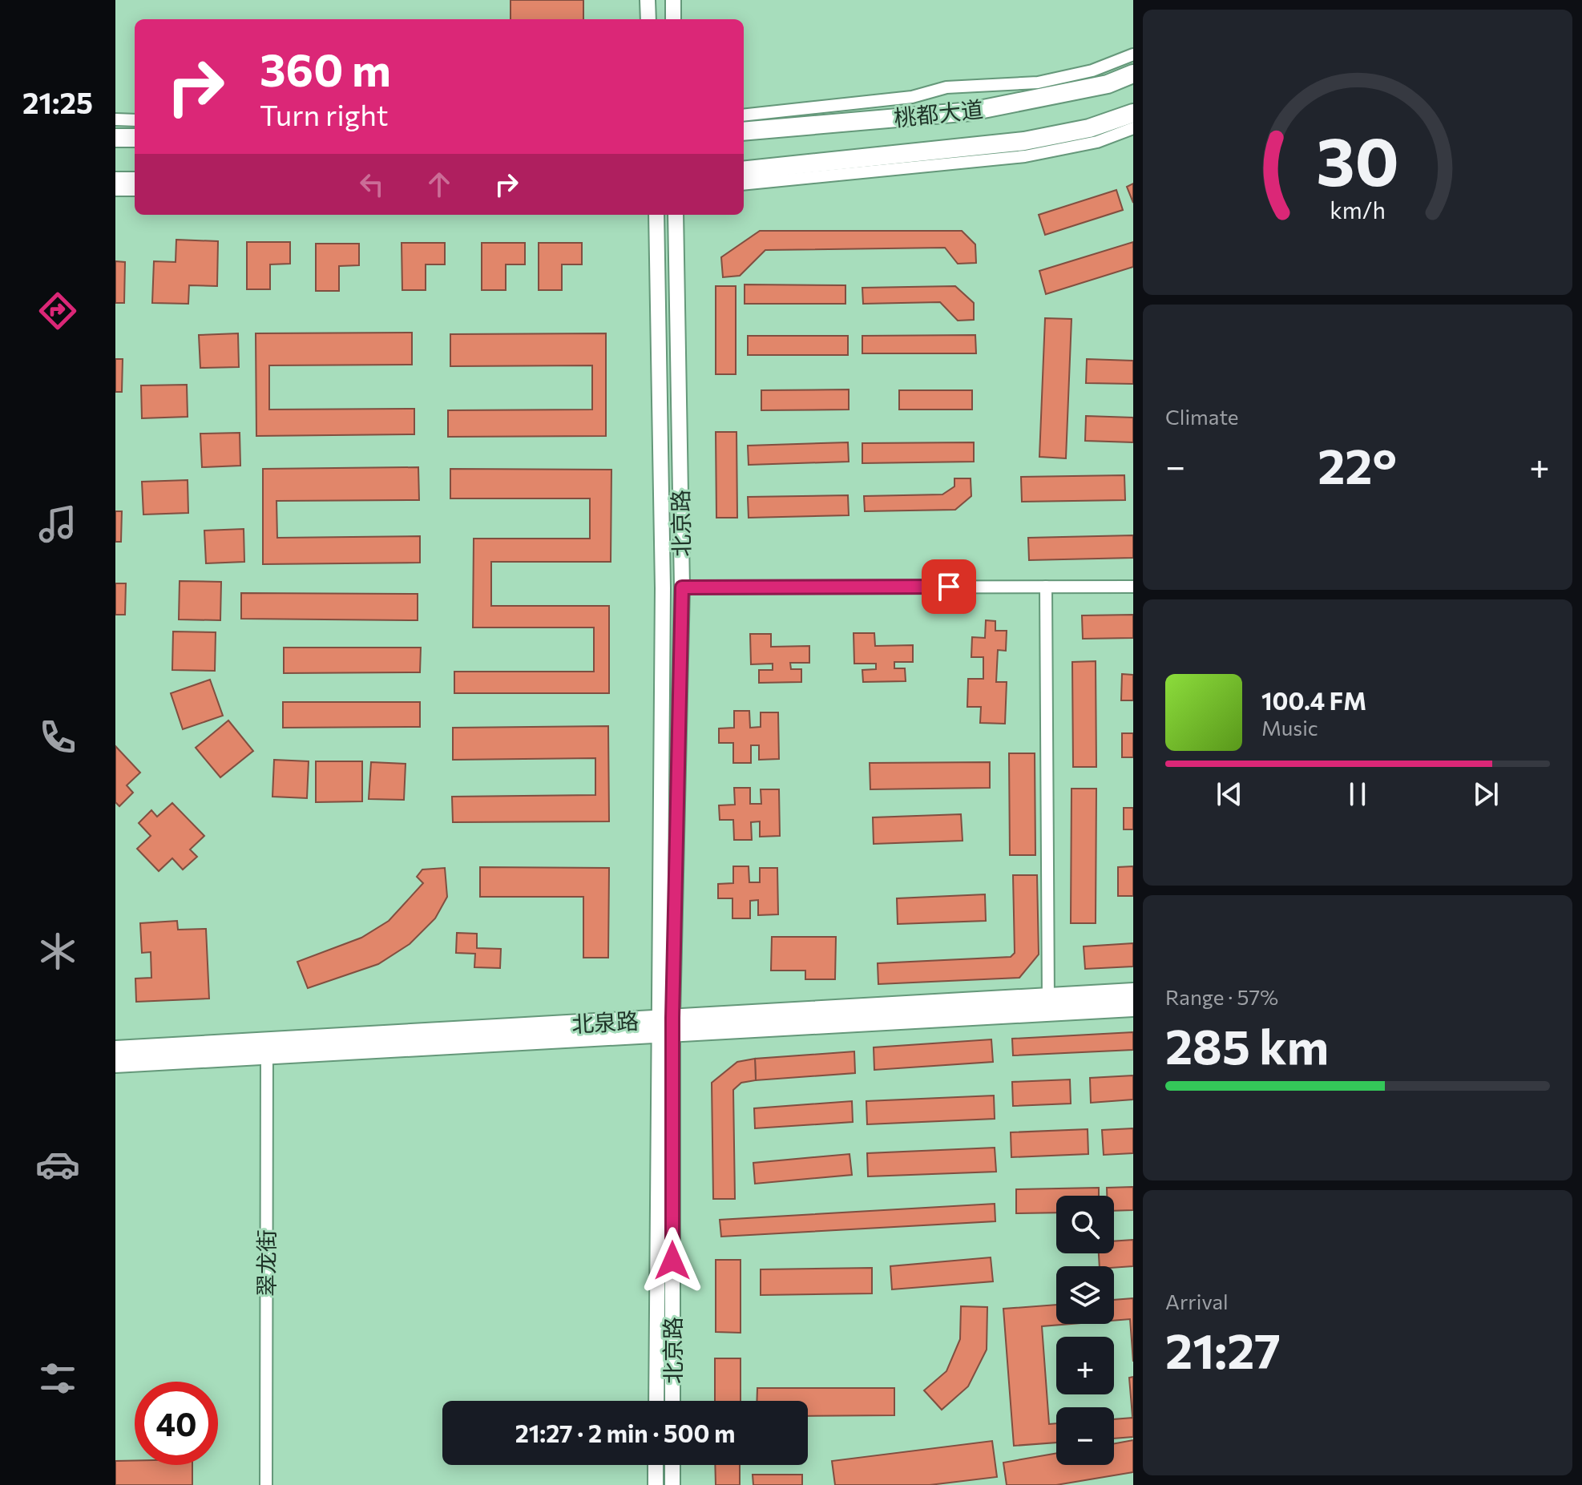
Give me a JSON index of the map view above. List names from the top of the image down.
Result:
{
  "streets": {
    "main road": ["桃都大道", "北泉路"],
    "street": ["北京路", "翠龙街"]
  },
  "crossings": [
    ["北京路", "北泉路"],
    ["北泉路", "翠龙街"]
  ],
  "page": {
    "tabs": "21:25",
    "turn": ["360 m", "Turn right"],
    "tile": [
      "Climate",
      ["Range · 57%", "285 km"],
      ["Arrival", "21:27"]
    ],
    "heat": ["−", "22°", "+"],
    "song": ["100.4 FM", "Music"],
    "map_buttons": ["+", "−"],
    "limit": "40",
    "trip": "21:27 · 2 min · 500 m",
    "gauge": ["30", "km/h"]
  }
}
